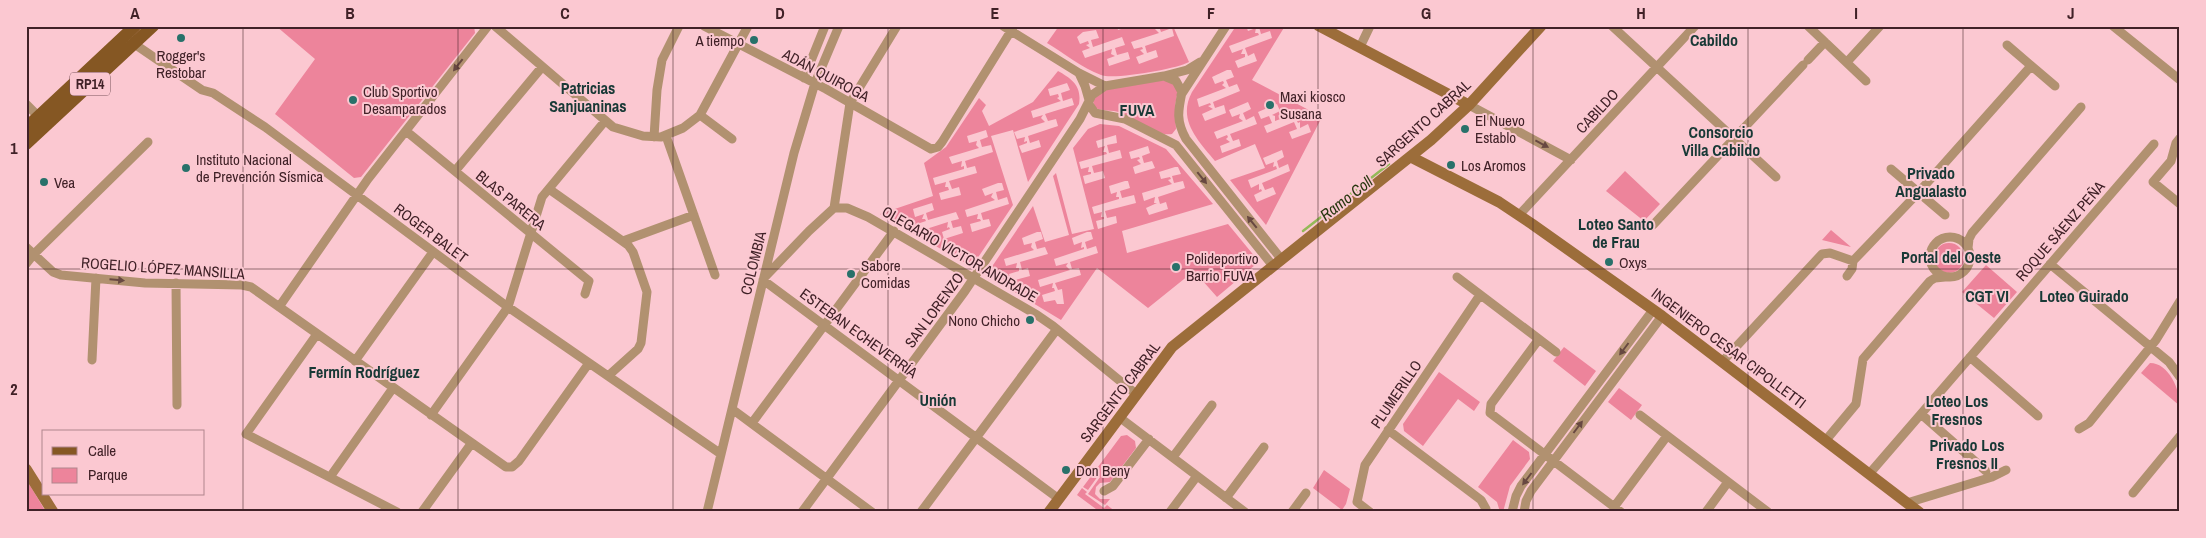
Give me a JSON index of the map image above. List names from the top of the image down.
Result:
{
  "streets": {
    "main road": ["RP14", "SARGENTO CABRAL", "INGENIERO CESAR CIPOLLETTI"],
    "street": [
      "ADÁN QUIROGA",
      "CABILDO",
      "BLAS PARERA",
      "ROQUE SÁENZ PEÑA",
      "ROGER BALET",
      "OLEGARIO VICTOR ANDRADE",
      "COLOMBIA",
      "ROGELIO LÓPEZ MANSILLA",
      "SAN LORENZO",
      "ESTEBAN ECHEVERRÍA",
      "PLUMERILLO"
    ]
  },
  "crossings": [
    ["ADÁN QUIROGA", "COLOMBIA"],
    ["RP14", "ROGER BALET"],
    ["CABILDO", "INGENIERO CESAR CIPOLLETTI"],
    ["SARGENTO CABRAL", "OLEGARIO VICTOR ANDRADE"],
    ["SARGENTO CABRAL", "ESTEBAN ECHEVERRÍA"],
    ["SARGENTO CABRAL", "INGENIERO CESAR CIPOLLETTI"],
    ["ROQUE SÁENZ PEÑA", "INGENIERO CESAR CIPOLLETTI"],
    ["ROGER BALET", "COLOMBIA"],
    ["ROGER BALET", "ROGELIO LÓPEZ MANSILLA"],
    ["OLEGARIO VICTOR ANDRADE", "SAN LORENZO"],
    ["COLOMBIA", "ESTEBAN ECHEVERRÍA"],
    ["SAN LORENZO", "ESTEBAN ECHEVERRÍA"]
  ],
  "districts": [
    "Cabildo",
    "Patricias Sanjuaninas",
    "FUVA",
    "Consorcio Villa Cabildo",
    "Privado Angualasto",
    "Loteo Santo de Frau",
    "Portal del Oeste",
    "CGT VI",
    "Loteo Guirado",
    "Fermín Rodríguez",
    "Unión",
    "Loteo Los Fresnos",
    "Privado Los Fresnos II"
  ],
  "water": ["Ramo Coll"],
  "places": [
    "Rogger's Restobar",
    "A tiempo",
    "Club Sportivo Desamparados",
    "Maxi kiosco Susana",
    "El Nuevo Establo",
    "Los Aromos",
    "Instituto Nacional de Prevención Sísmica",
    "Vea",
    "Oxys",
    "Polideportivo Barrio FUVA",
    "Sabore Comidas",
    "Nono Chicho",
    "Don Beny"
  ],
  "legend": ["Calle", "Parque"],
  "grid": {
    "columns": [
      "A",
      "B",
      "C",
      "D",
      "E",
      "F",
      "G",
      "H",
      "I",
      "J"
    ],
    "rows": ["1", "2"]
  }
}
